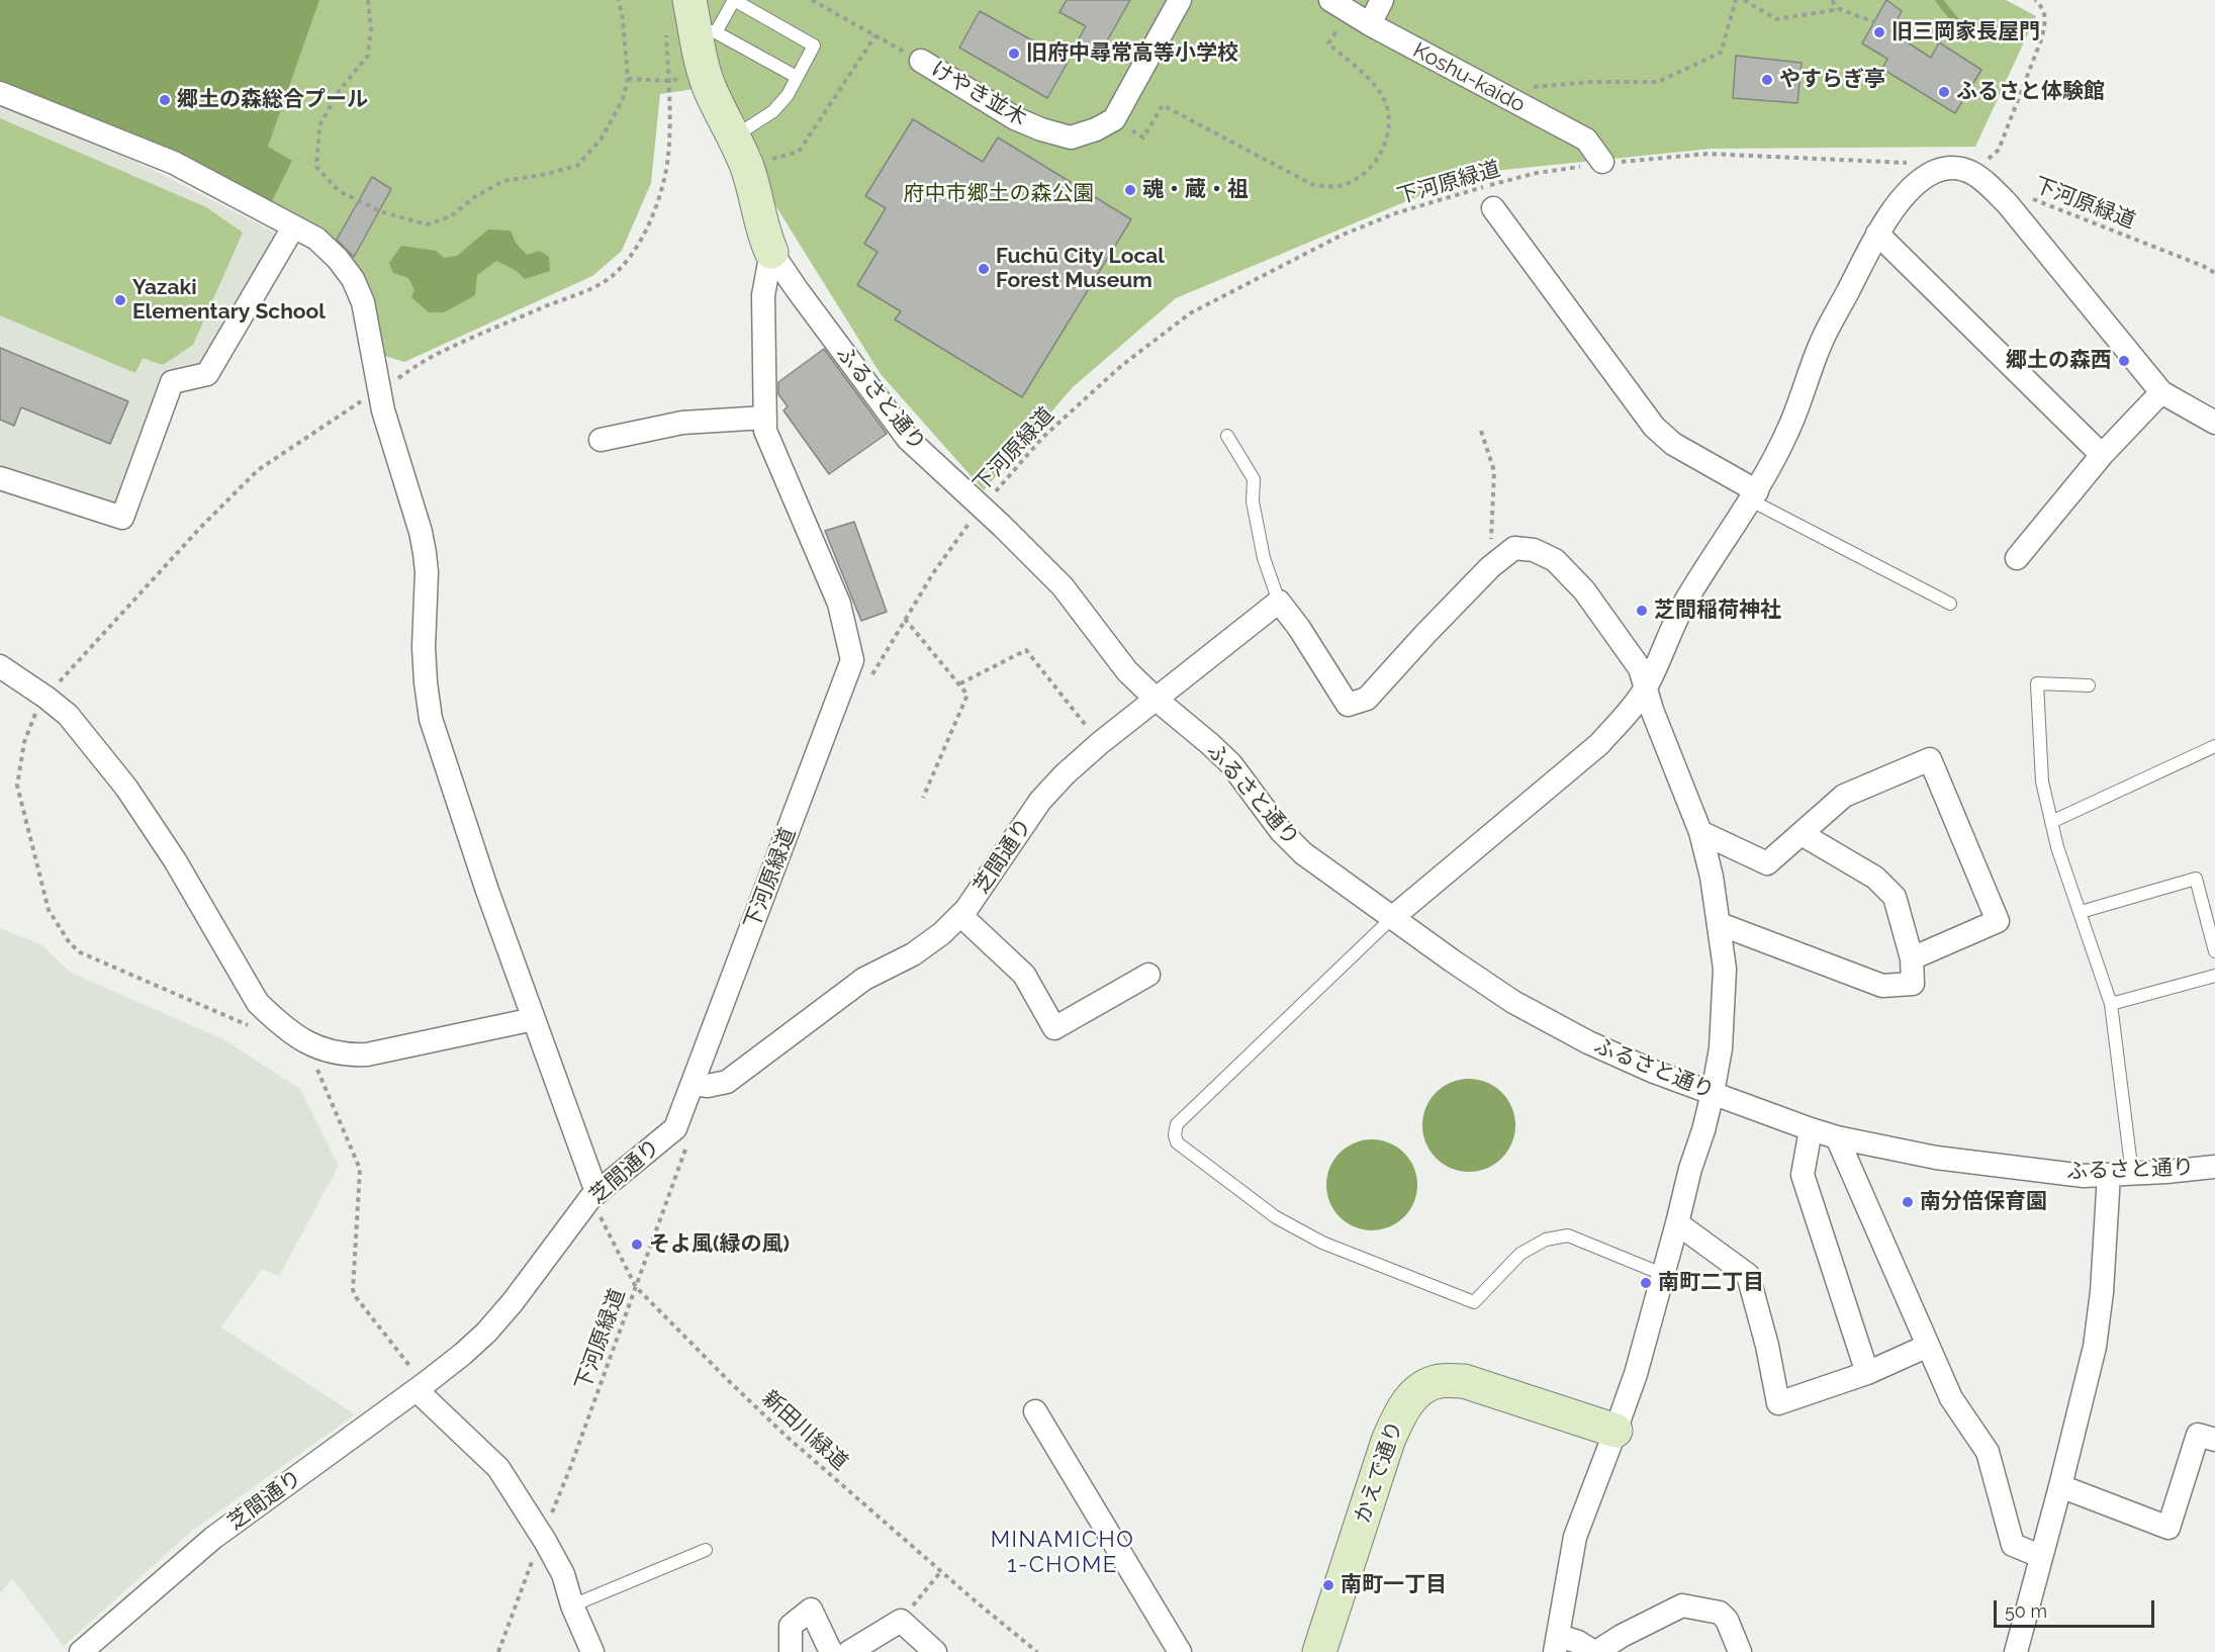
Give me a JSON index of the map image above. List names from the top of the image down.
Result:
{
  "streets": {
    "street": [
      "Koshu-kaido",
      "けやき並木",
      "ふるさと通り",
      "芝間通り",
      "かえで通り"
    ],
    "path": ["下河原緑道", "新田川緑道"]
  },
  "crossings": [
    ["Koshu-kaido", "下河原緑道"],
    ["下河原緑道", "ふるさと通り"],
    ["下河原緑道", "新田川緑道"],
    ["ふるさと通り", "芝間通り"],
    ["芝間通り", "新田川緑道"]
  ],
  "districts": ["MINAMICHO 1-CHOME"],
  "parks": ["府中市郷土の森公園"],
  "places": [
    "旧三岡家長屋門",
    "旧府中尋常高等小学校",
    "やすらぎ亭",
    "ふるさと体験館",
    "郷土の森総合プール",
    "魂・蔵・祖",
    "Fuchū City Local Forest Museum",
    "Yazaki Elementary School",
    "郷土の森西",
    "芝間稲荷神社",
    "南分倍保育園",
    "そよ風(緑の風)",
    "南町二丁目",
    "南町一丁目"
  ],
  "scale_bar": "50 m"
}
